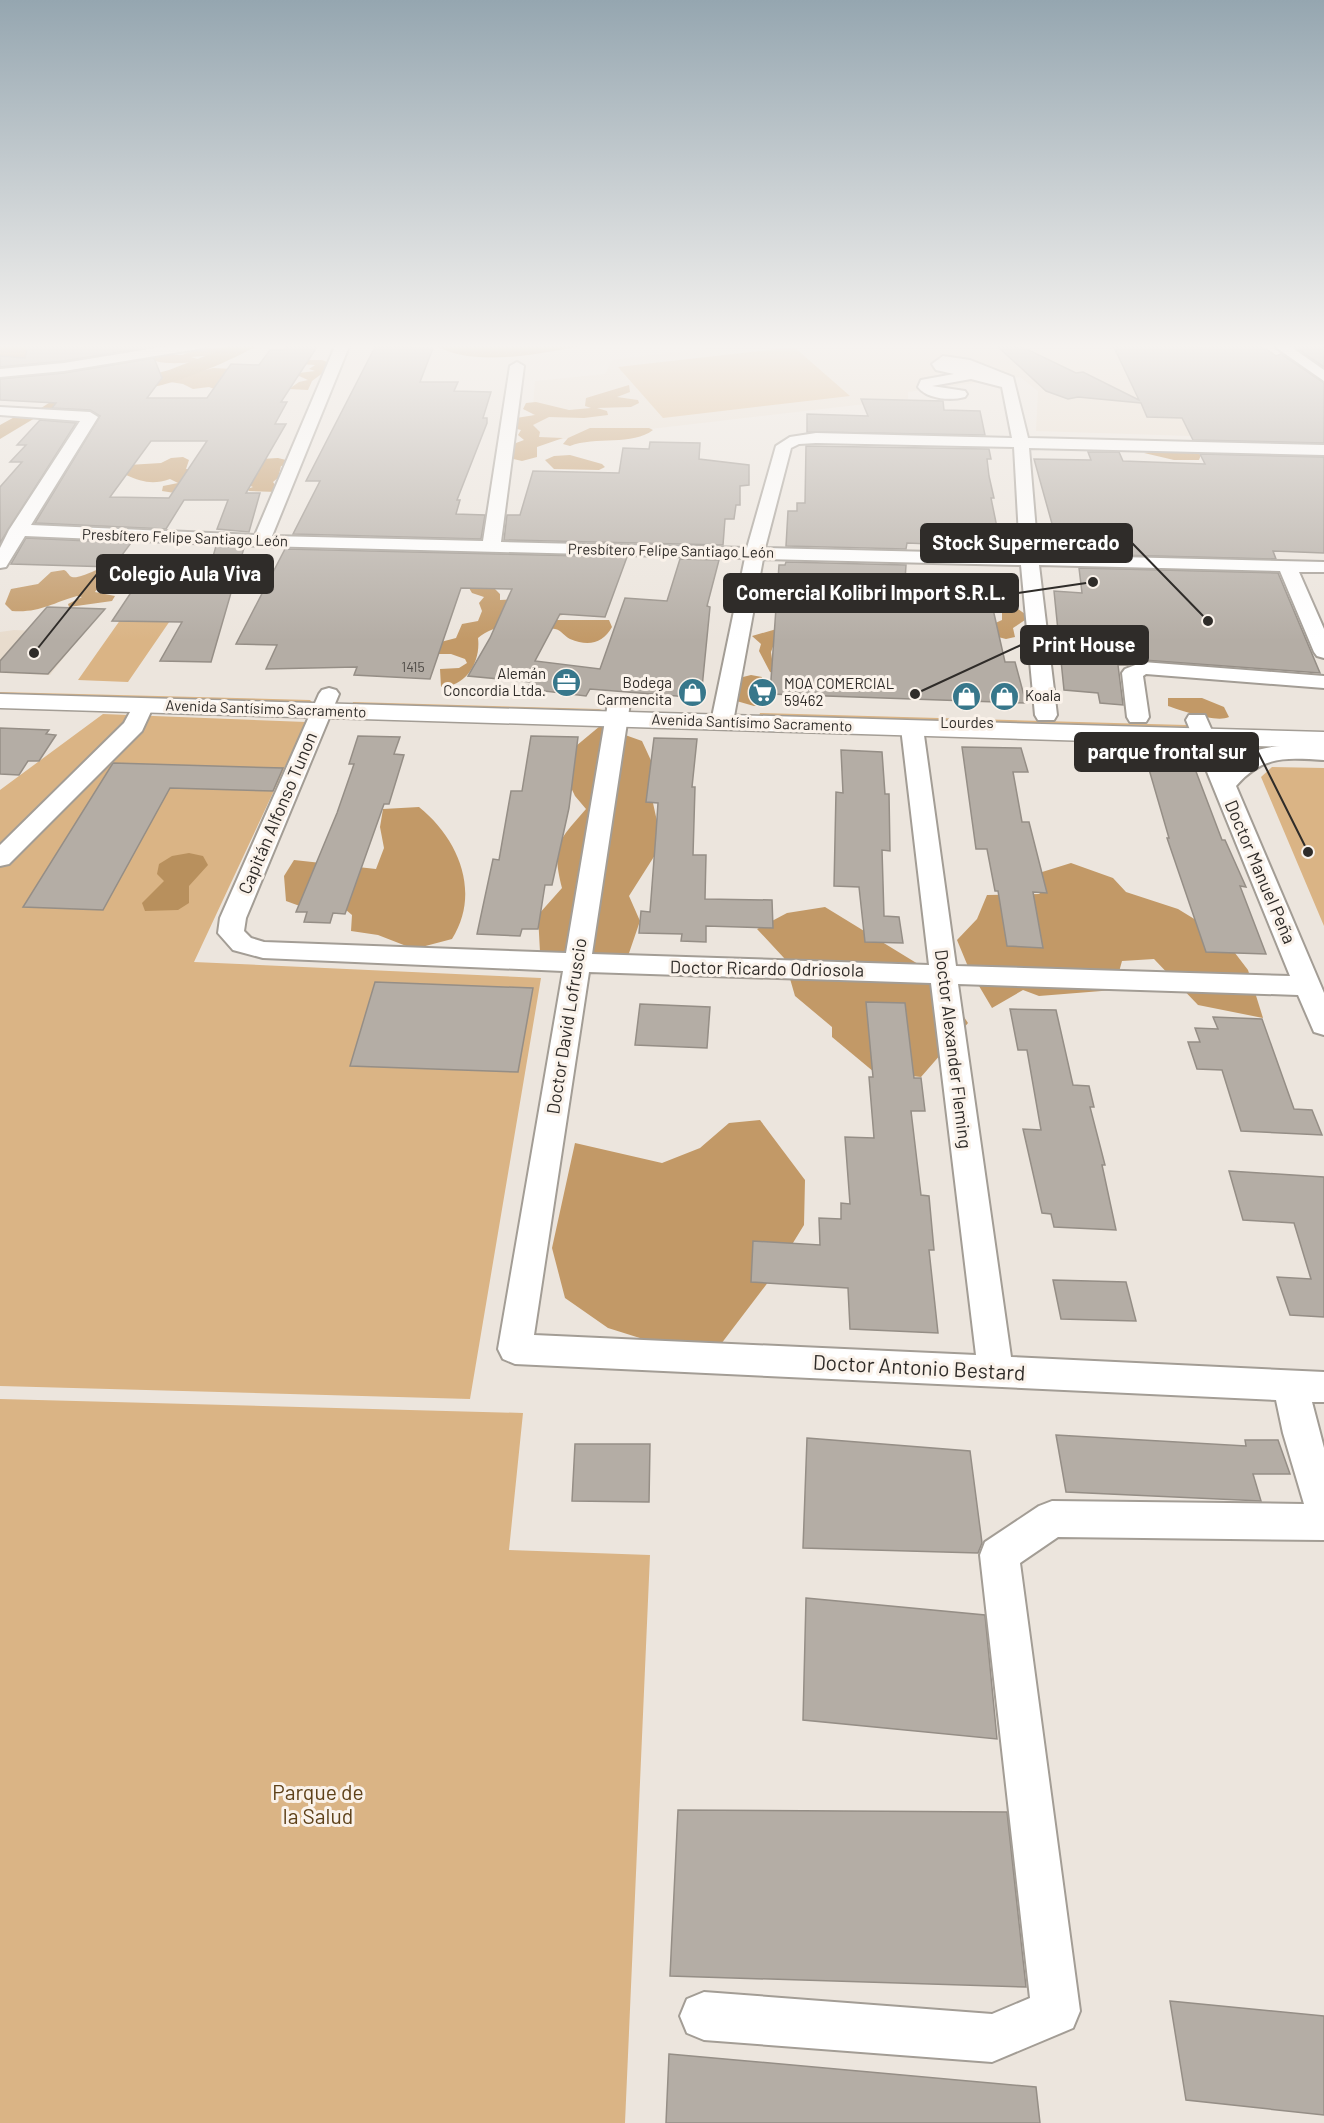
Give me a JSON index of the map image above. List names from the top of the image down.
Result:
{
  "streets": {
    "main road": ["Avenida Santísimo Sacramento"],
    "street": [
      "Presbítero Felipe Santiago León",
      "Capitán Alfonso Tunon",
      "Doctor Manuel Peña",
      "Doctor Ricardo Odriosola",
      "Doctor David Lofruscio",
      "Doctor Alexander Fleming",
      "Doctor Antonio Bestard"
    ]
  },
  "crossings": [
    ["Avenida Santísimo Sacramento", "Capitán Alfonso Tunon"],
    ["Avenida Santísimo Sacramento", "Doctor Manuel Peña"],
    ["Avenida Santísimo Sacramento", "Doctor David Lofruscio"],
    ["Avenida Santísimo Sacramento", "Doctor Alexander Fleming"],
    ["Capitán Alfonso Tunon", "Doctor Ricardo Odriosola"],
    ["Doctor Manuel Peña", "Doctor Ricardo Odriosola"],
    ["Doctor Ricardo Odriosola", "Doctor David Lofruscio"],
    ["Doctor Ricardo Odriosola", "Doctor Alexander Fleming"],
    ["Doctor David Lofruscio", "Doctor Antonio Bestard"],
    ["Doctor Alexander Fleming", "Doctor Antonio Bestard"]
  ],
  "parks": ["Parque de la Salud"],
  "places": {
    "other": [
      "Comercial Kolibri Import S.R.L.",
      "Stock Supermercado",
      "Colegio Aula Viva",
      "Print House",
      "parque frontal sur"
    ],
    "office": ["Alemán Concordia Ltda."],
    "shop": ["Bodega Carmencita", "Lourdes", "Koala"],
    "supermarket": ["MOA COMERCIAL 59462"]
  },
  "house_numbers": ["1415"]
}
